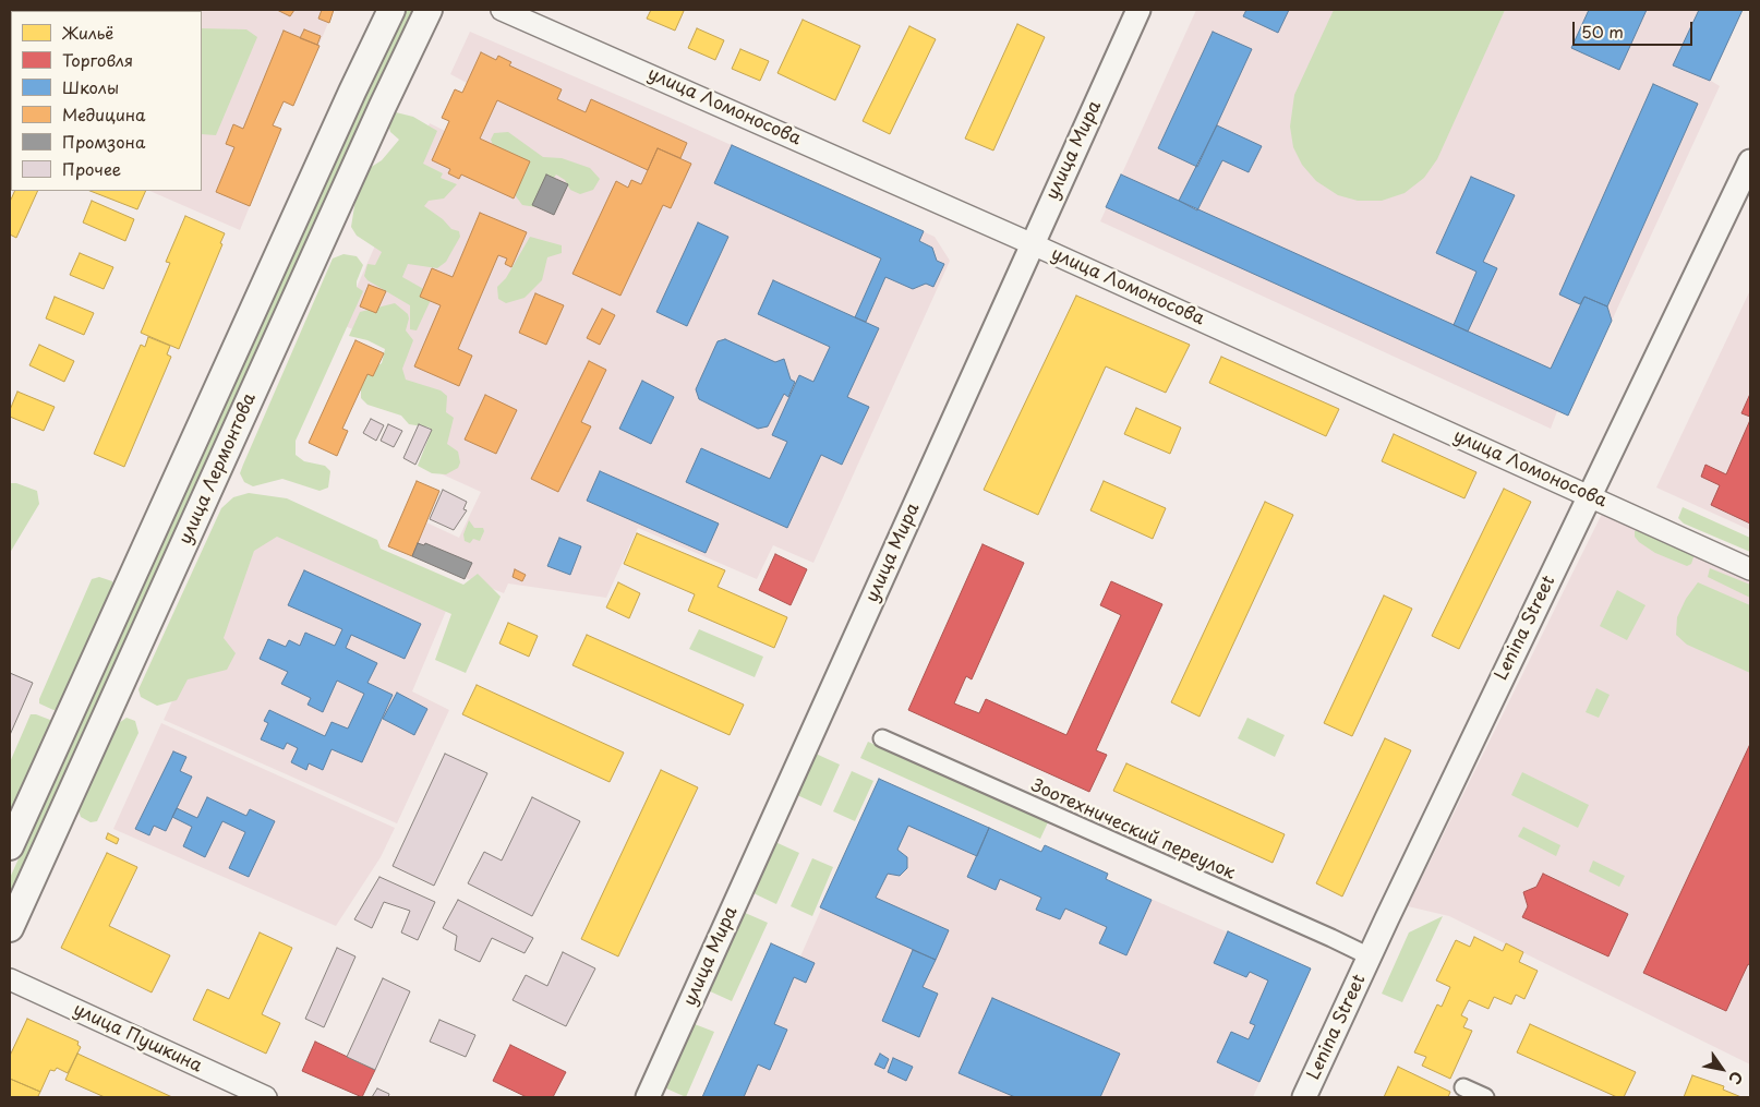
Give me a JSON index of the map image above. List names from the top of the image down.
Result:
{
  "streets": {
    "main road": ["улица Мира", "улица Лермонтова", "Lenina Street"],
    "street": ["улица Ломоносова", "Зоотехнический переулок", "улица Пушкина"]
  },
  "crossings": [
    ["улица Ломоносова", "улица Мира"],
    ["улица Ломоносова", "Lenina Street"],
    ["Lenina Street", "Зоотехнический переулок"]
  ],
  "legend": [
    "Жильё",
    "Торговля",
    "Школы",
    "Медицина",
    "Промзона",
    "Прочее"
  ],
  "scale_bar": "50 m",
  "north": "bottom right"
}
